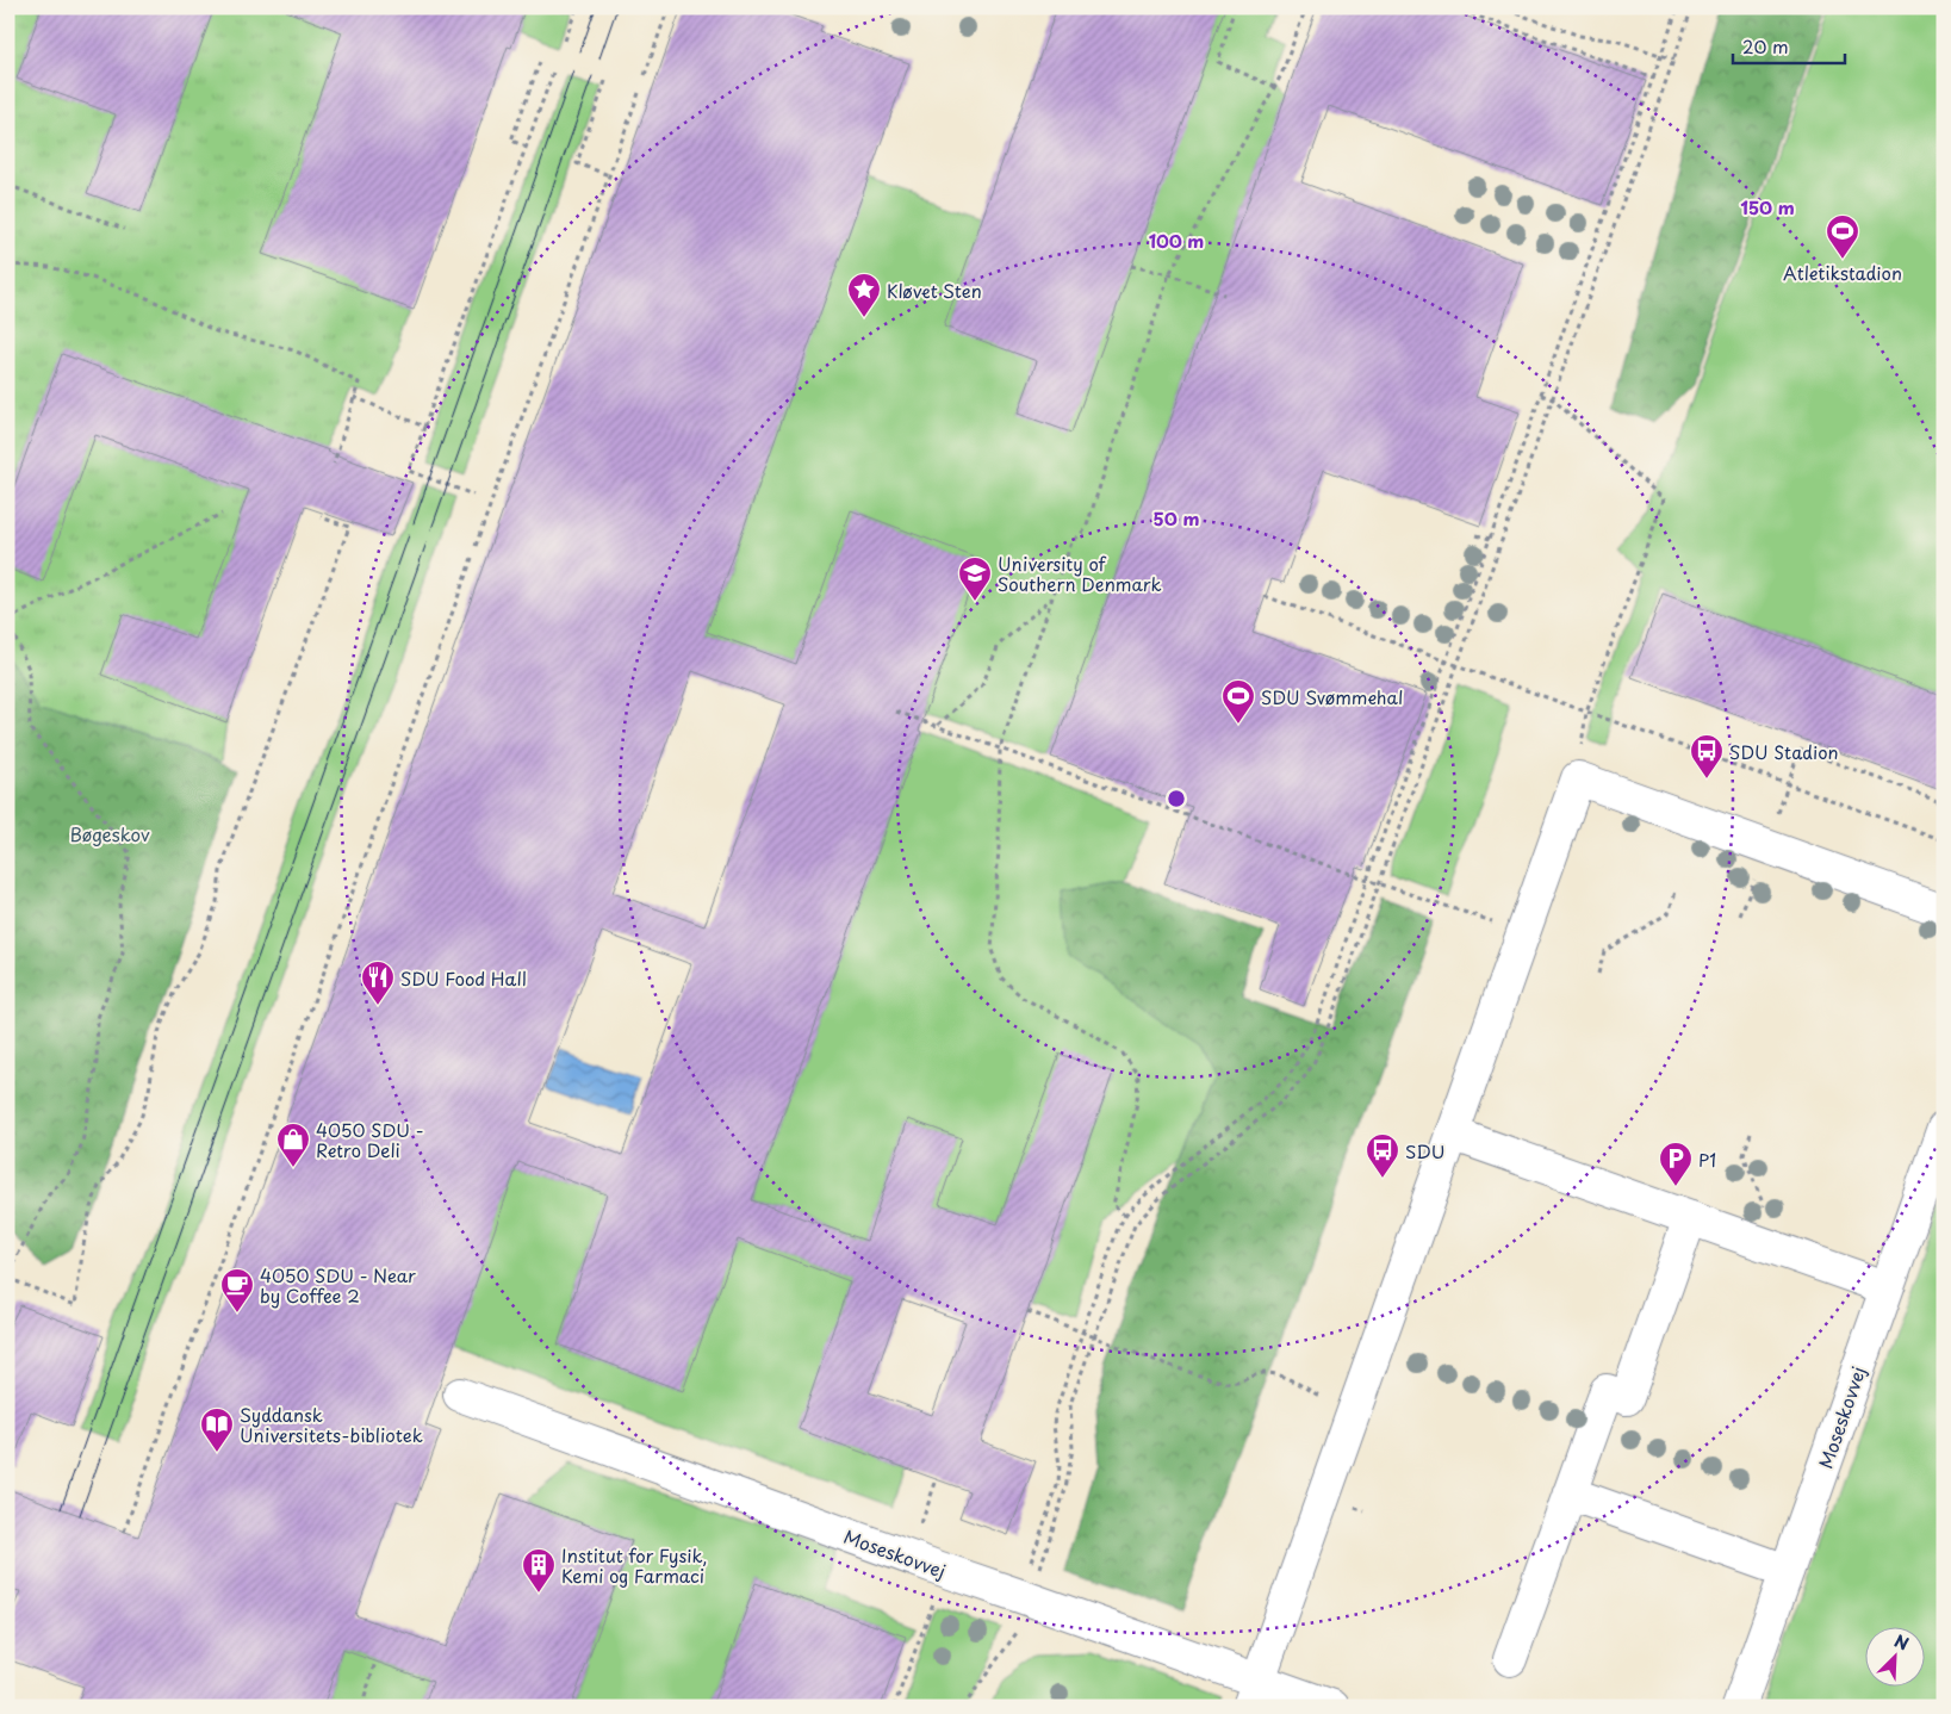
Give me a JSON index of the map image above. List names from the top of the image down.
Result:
{
  "streets": {
    "street": ["Moseskovvej"]
  },
  "parks": ["Bøgeskov"],
  "places": {
    "sports": ["Atletikstadion", "SDU Svømmehal"],
    "place": ["Kløvet Sten"],
    "school or university": ["University of Southern Denmark"],
    "bus stop": ["SDU Stadion", "SDU"],
    "restaurant": ["SDU Food Hall"],
    "shop": ["4050 SDU - Retro Deli"],
    "parking": ["P1"],
    "cafe": ["4050 SDU - Near by Coffee 2"],
    "library": ["Syddansk Universitets-bibliotek"],
    "building": ["Institut for Fysik, Kemi og Farmaci"]
  },
  "scale_bar": "20 m",
  "north": "top right",
  "rings": ["150 m", "100 m", "50 m"]
}
